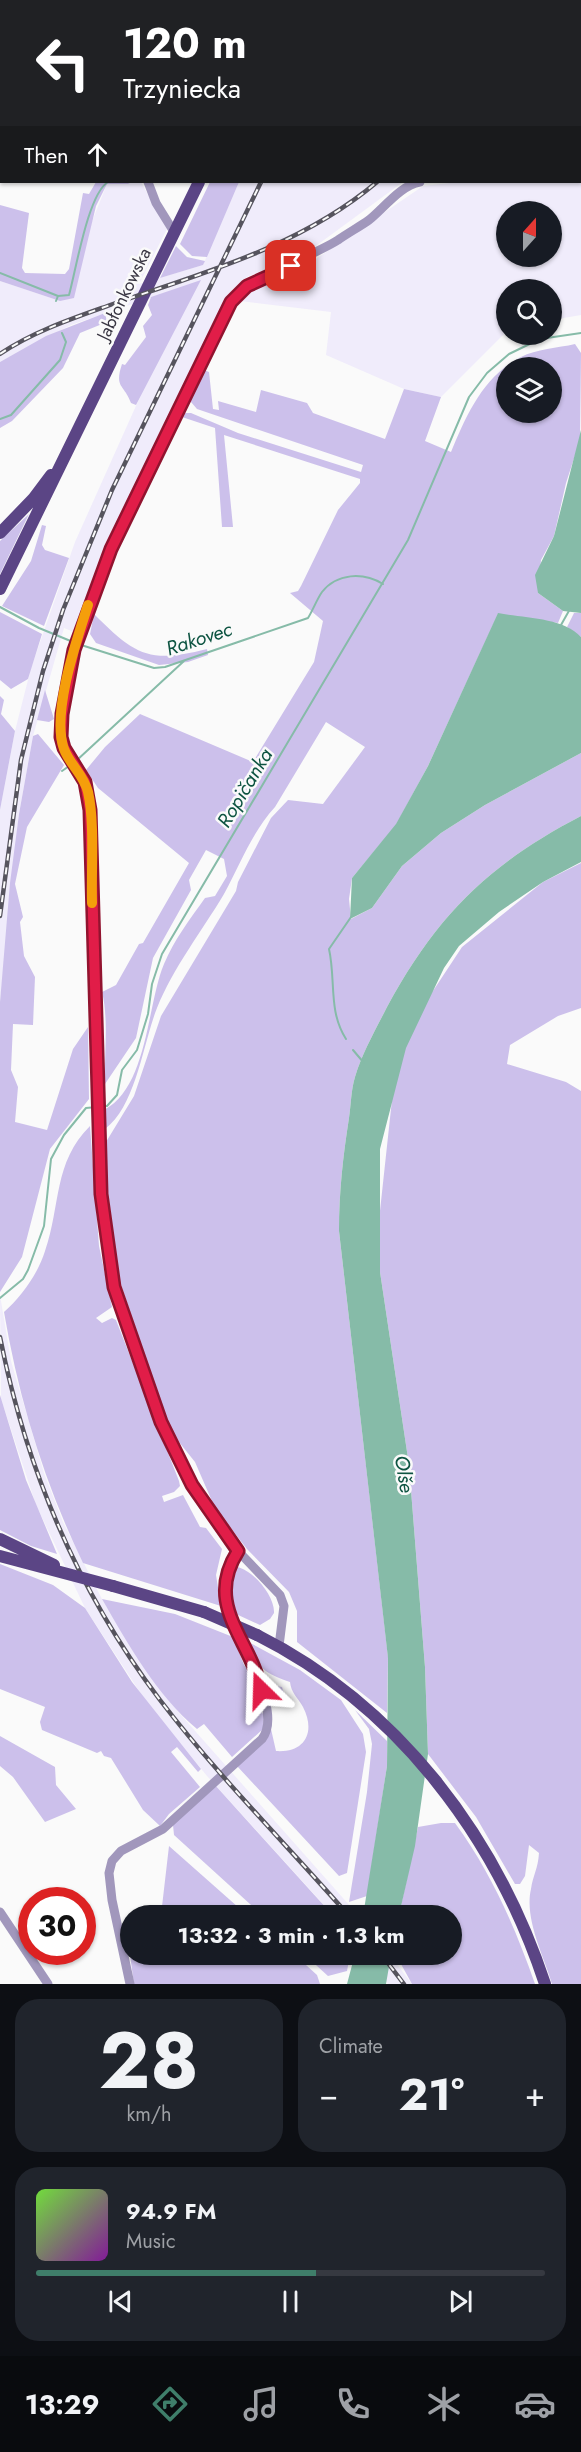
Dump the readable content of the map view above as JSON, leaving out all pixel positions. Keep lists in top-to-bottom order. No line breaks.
{"streets":{"main road":["Jabłonkowska"]},"water":["Rakovec","Ropičanka","Olše"],"north":"top","page":{"turn":["120 m","Trzyniecka"],"then":"Then","limit":"30","trip":"13:32 · 3 min · 1.3 km","tile":[["28","km/h"],"Climate"],"heat":["−","21°","+"],"song":["94.9 FM","Music"],"tabs":"13:29"}}
